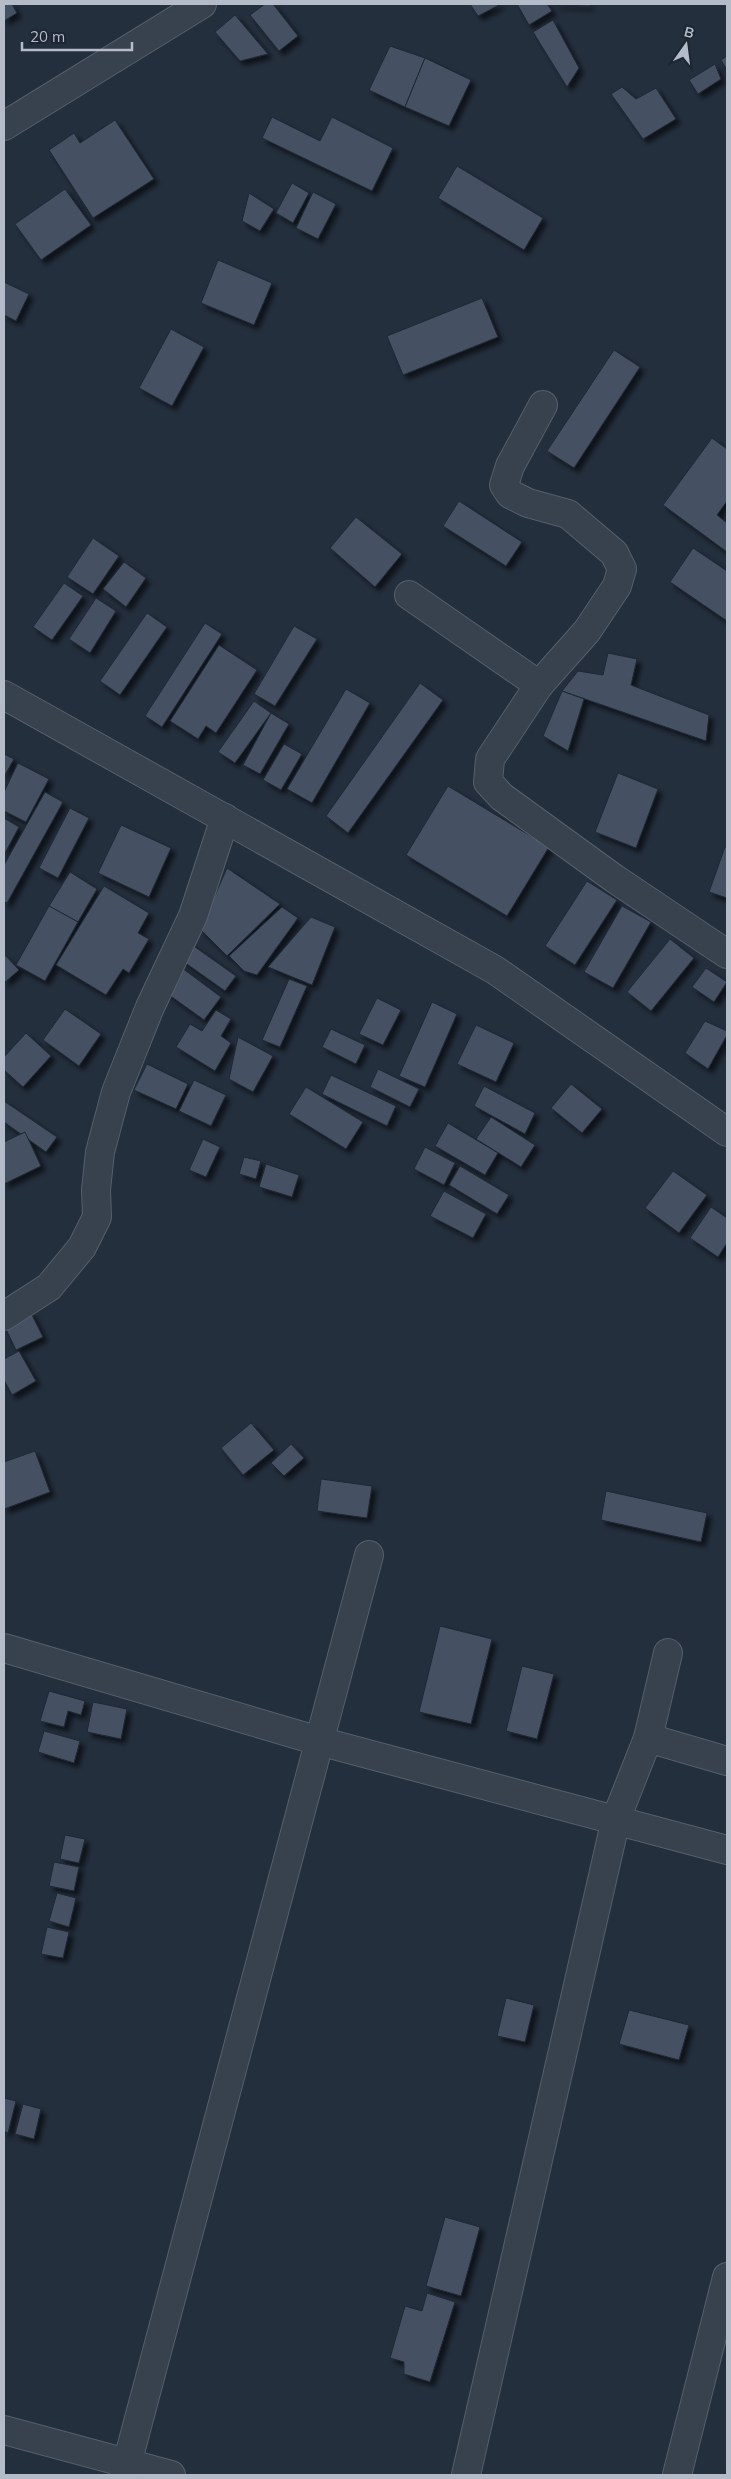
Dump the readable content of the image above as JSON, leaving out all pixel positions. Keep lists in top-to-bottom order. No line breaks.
{"scale_bar":"20 m","north":"top"}
